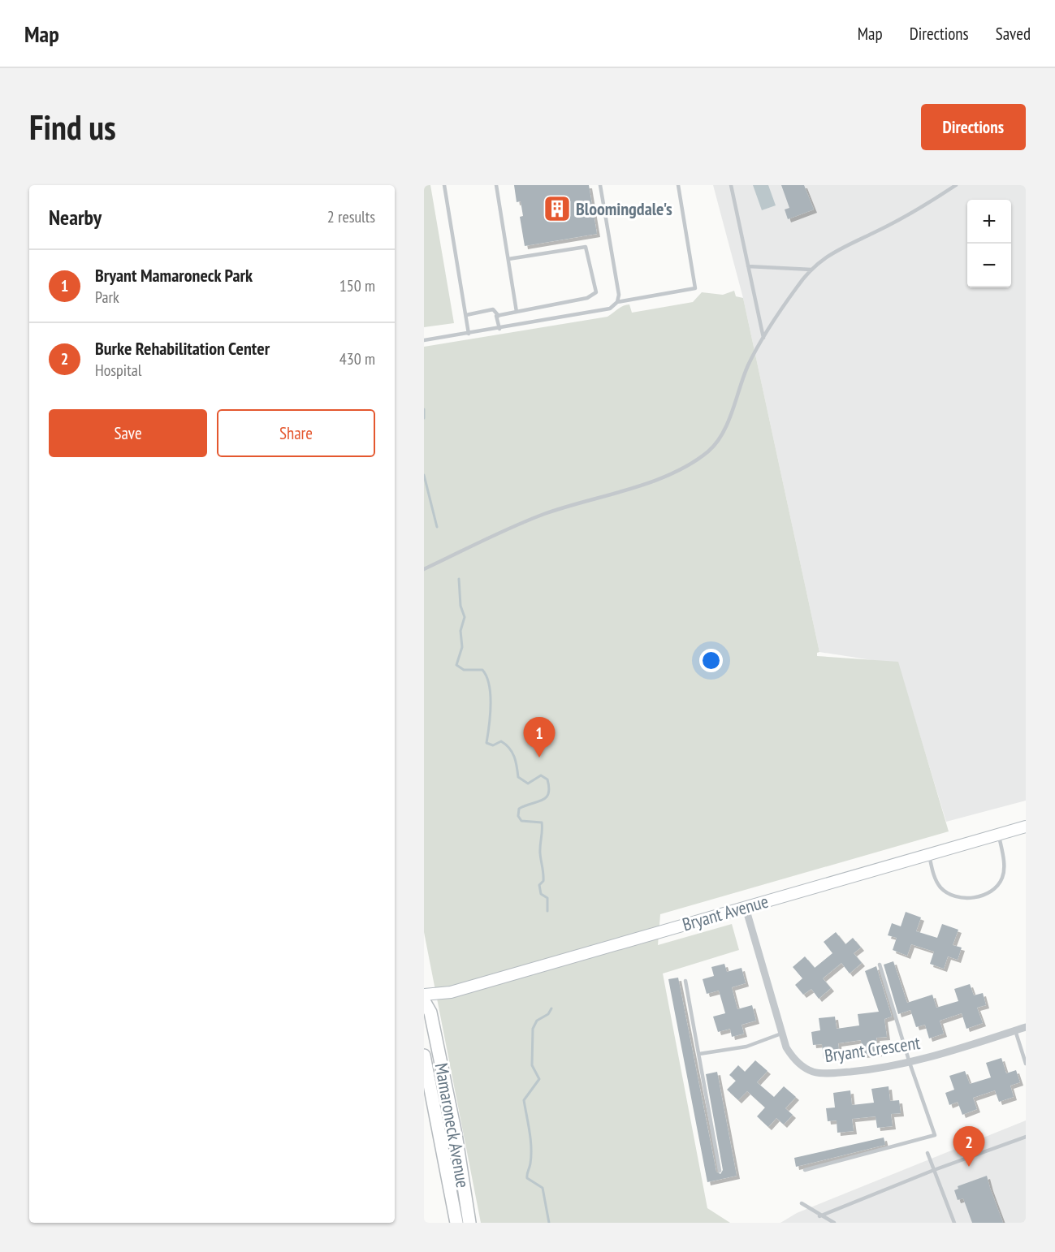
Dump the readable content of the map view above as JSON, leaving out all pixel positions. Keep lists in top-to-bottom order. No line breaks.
{"streets":{"main road":["Mamaroneck Avenue"],"street":["Bryant Avenue","Bryant Crescent"]},"crossings":[["Bryant Avenue","Bryant Crescent"]],"places":{"building":["Bloomingdale's"]},"page":{"header":"Map","nav":["Map","Directions","Saved"],"buttons":["Directions",["Save","Share"]],"title":"Find us","heading":["Nearby","2 results"],"map_buttons":["+","−"],"list":[{"mark":"1","name":"Bryant Mamaroneck Park","note":"Park","value":"150 m"},{"mark":"2","name":"Burke Rehabilitation Center","note":"Hospital","value":"430 m"}],"pins":["1","2"]}}
